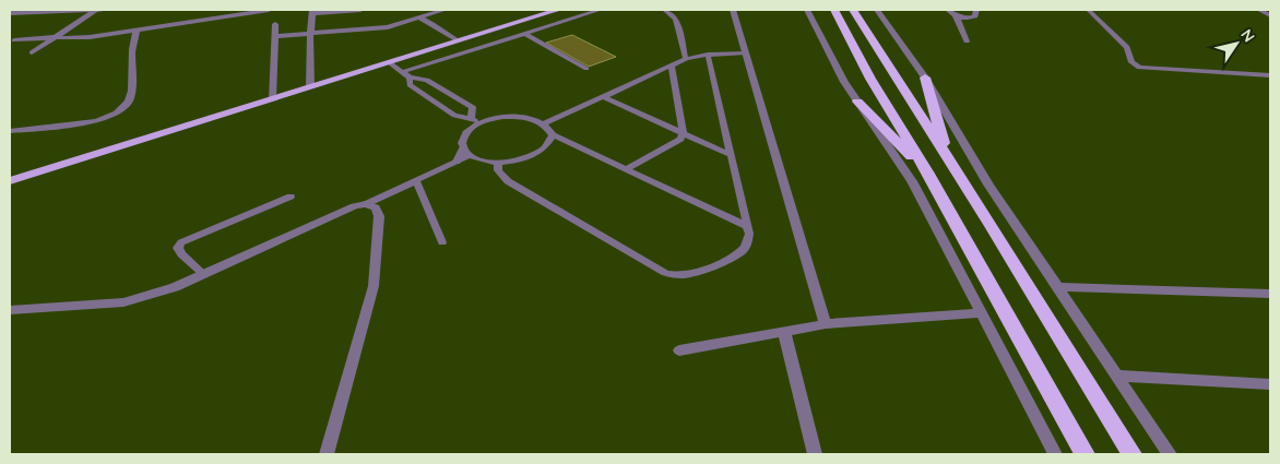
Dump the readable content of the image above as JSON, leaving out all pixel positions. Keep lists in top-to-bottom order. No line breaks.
{"north":"top right"}
